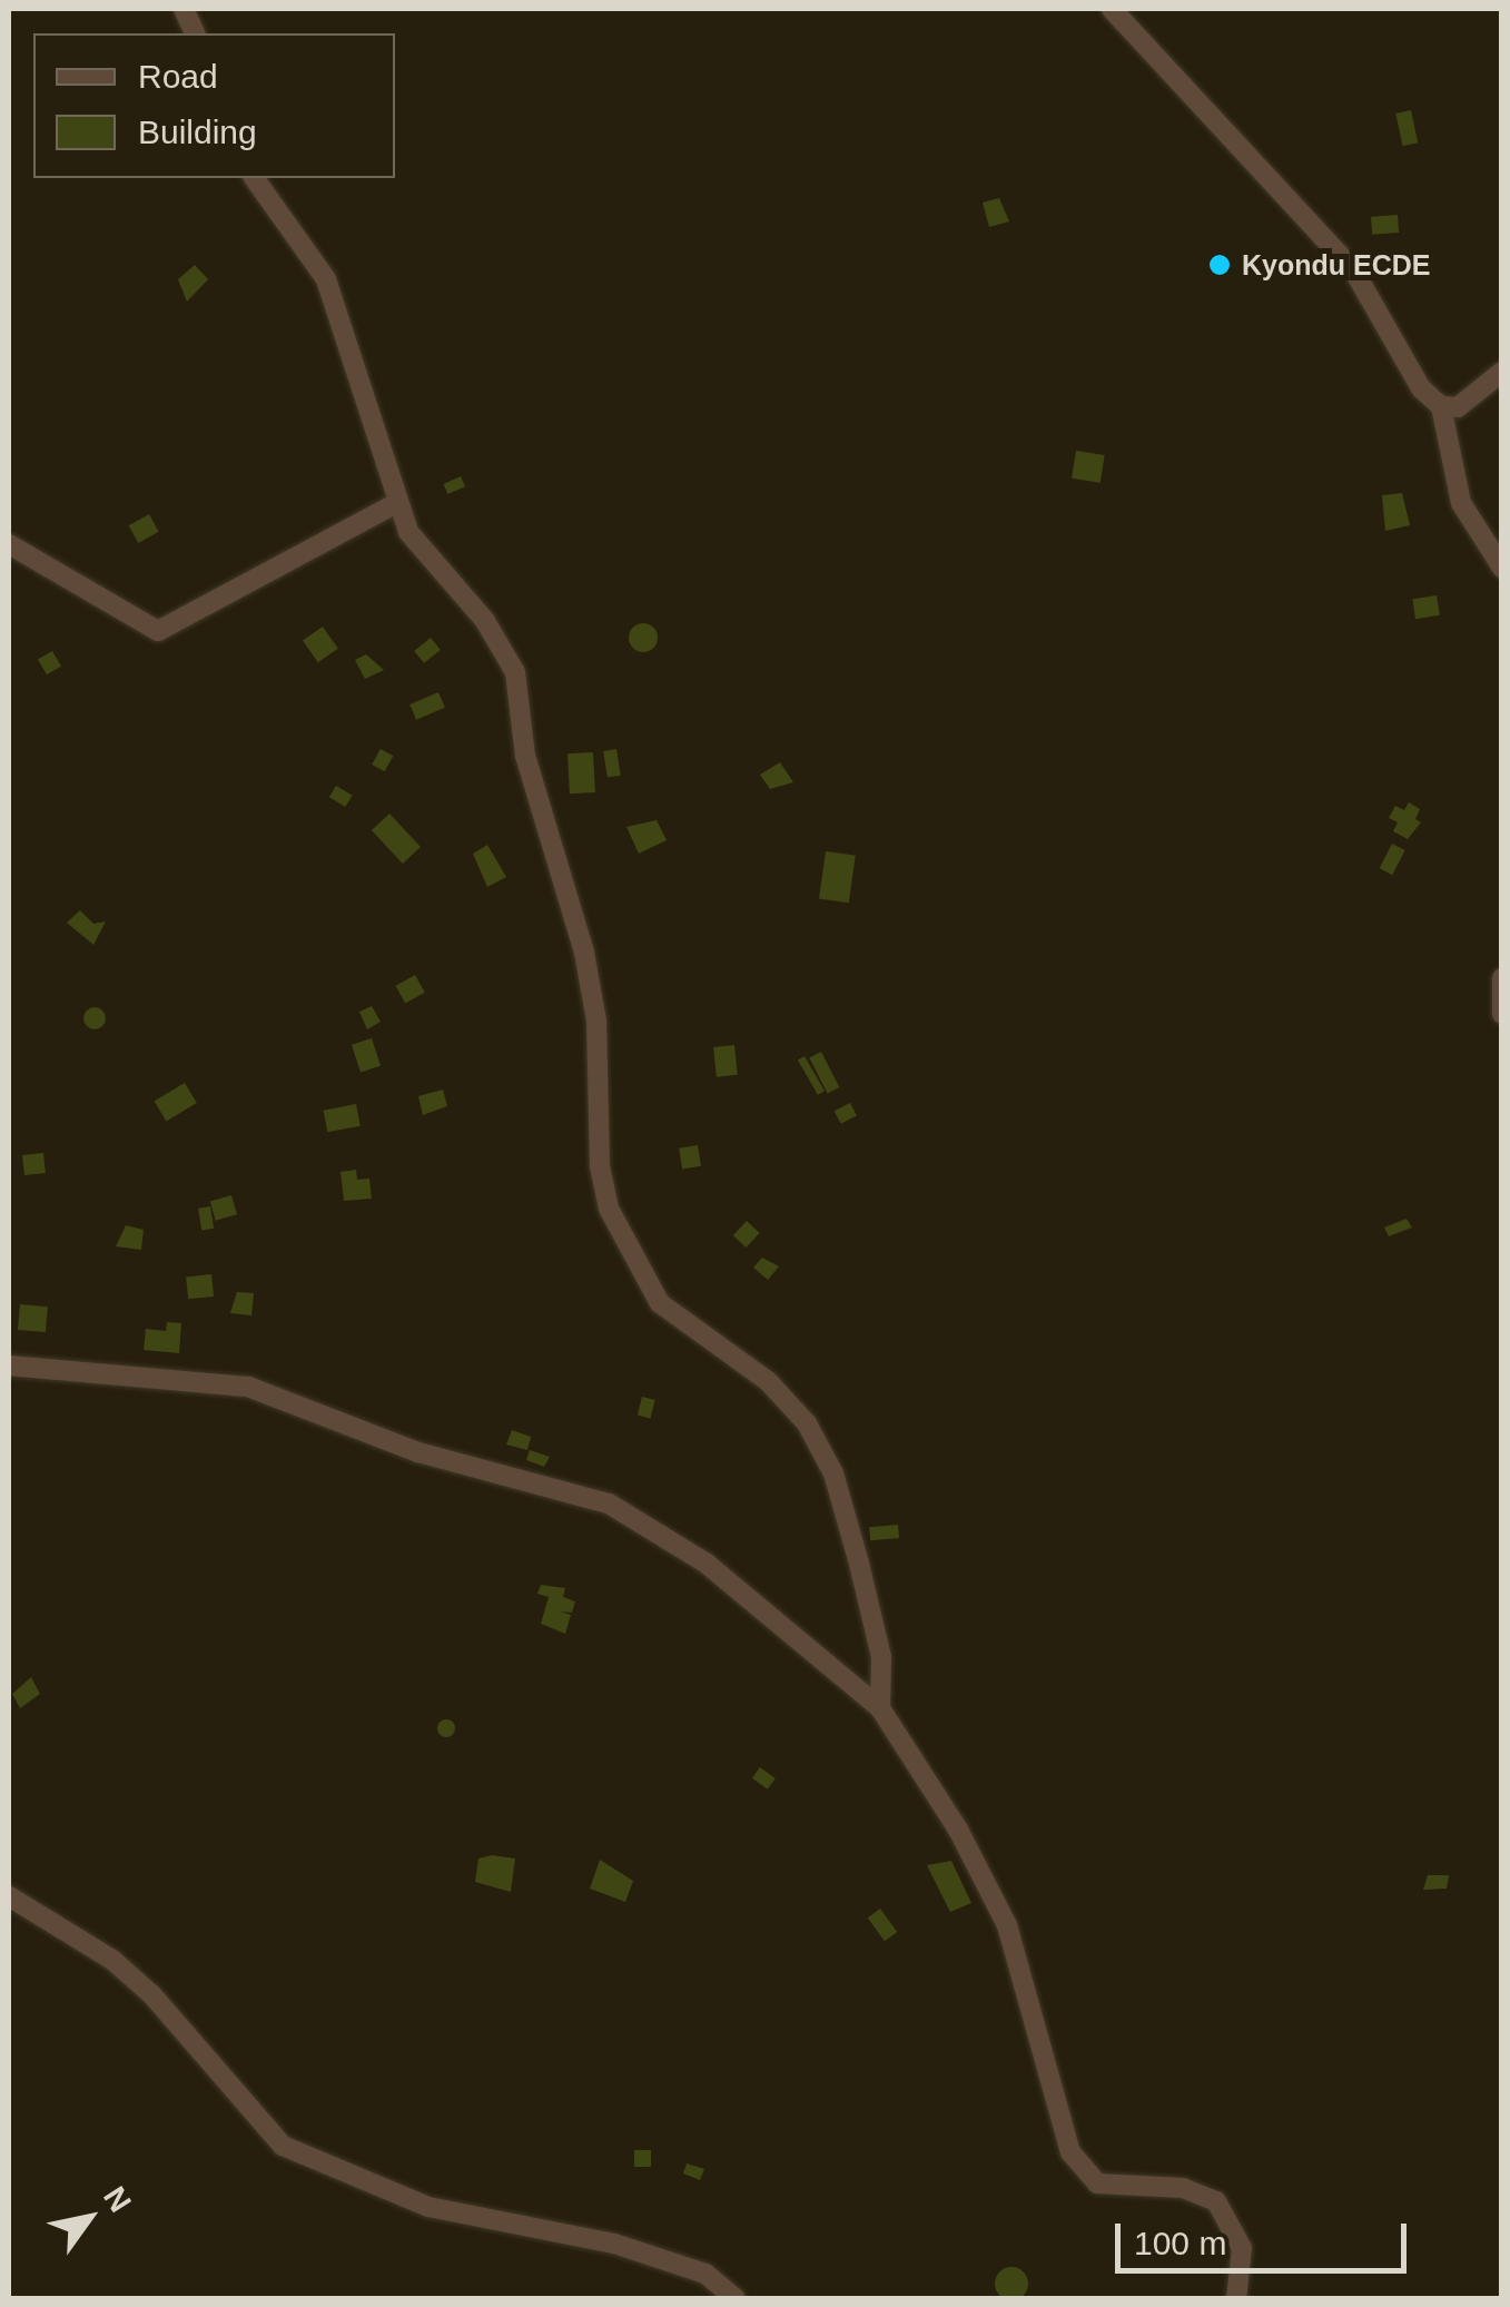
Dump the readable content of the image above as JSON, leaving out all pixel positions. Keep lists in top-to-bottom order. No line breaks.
{"places":["Kyondu ECDE"],"legend":["Road","Building"],"scale_bar":"100 m","north":"top right"}
